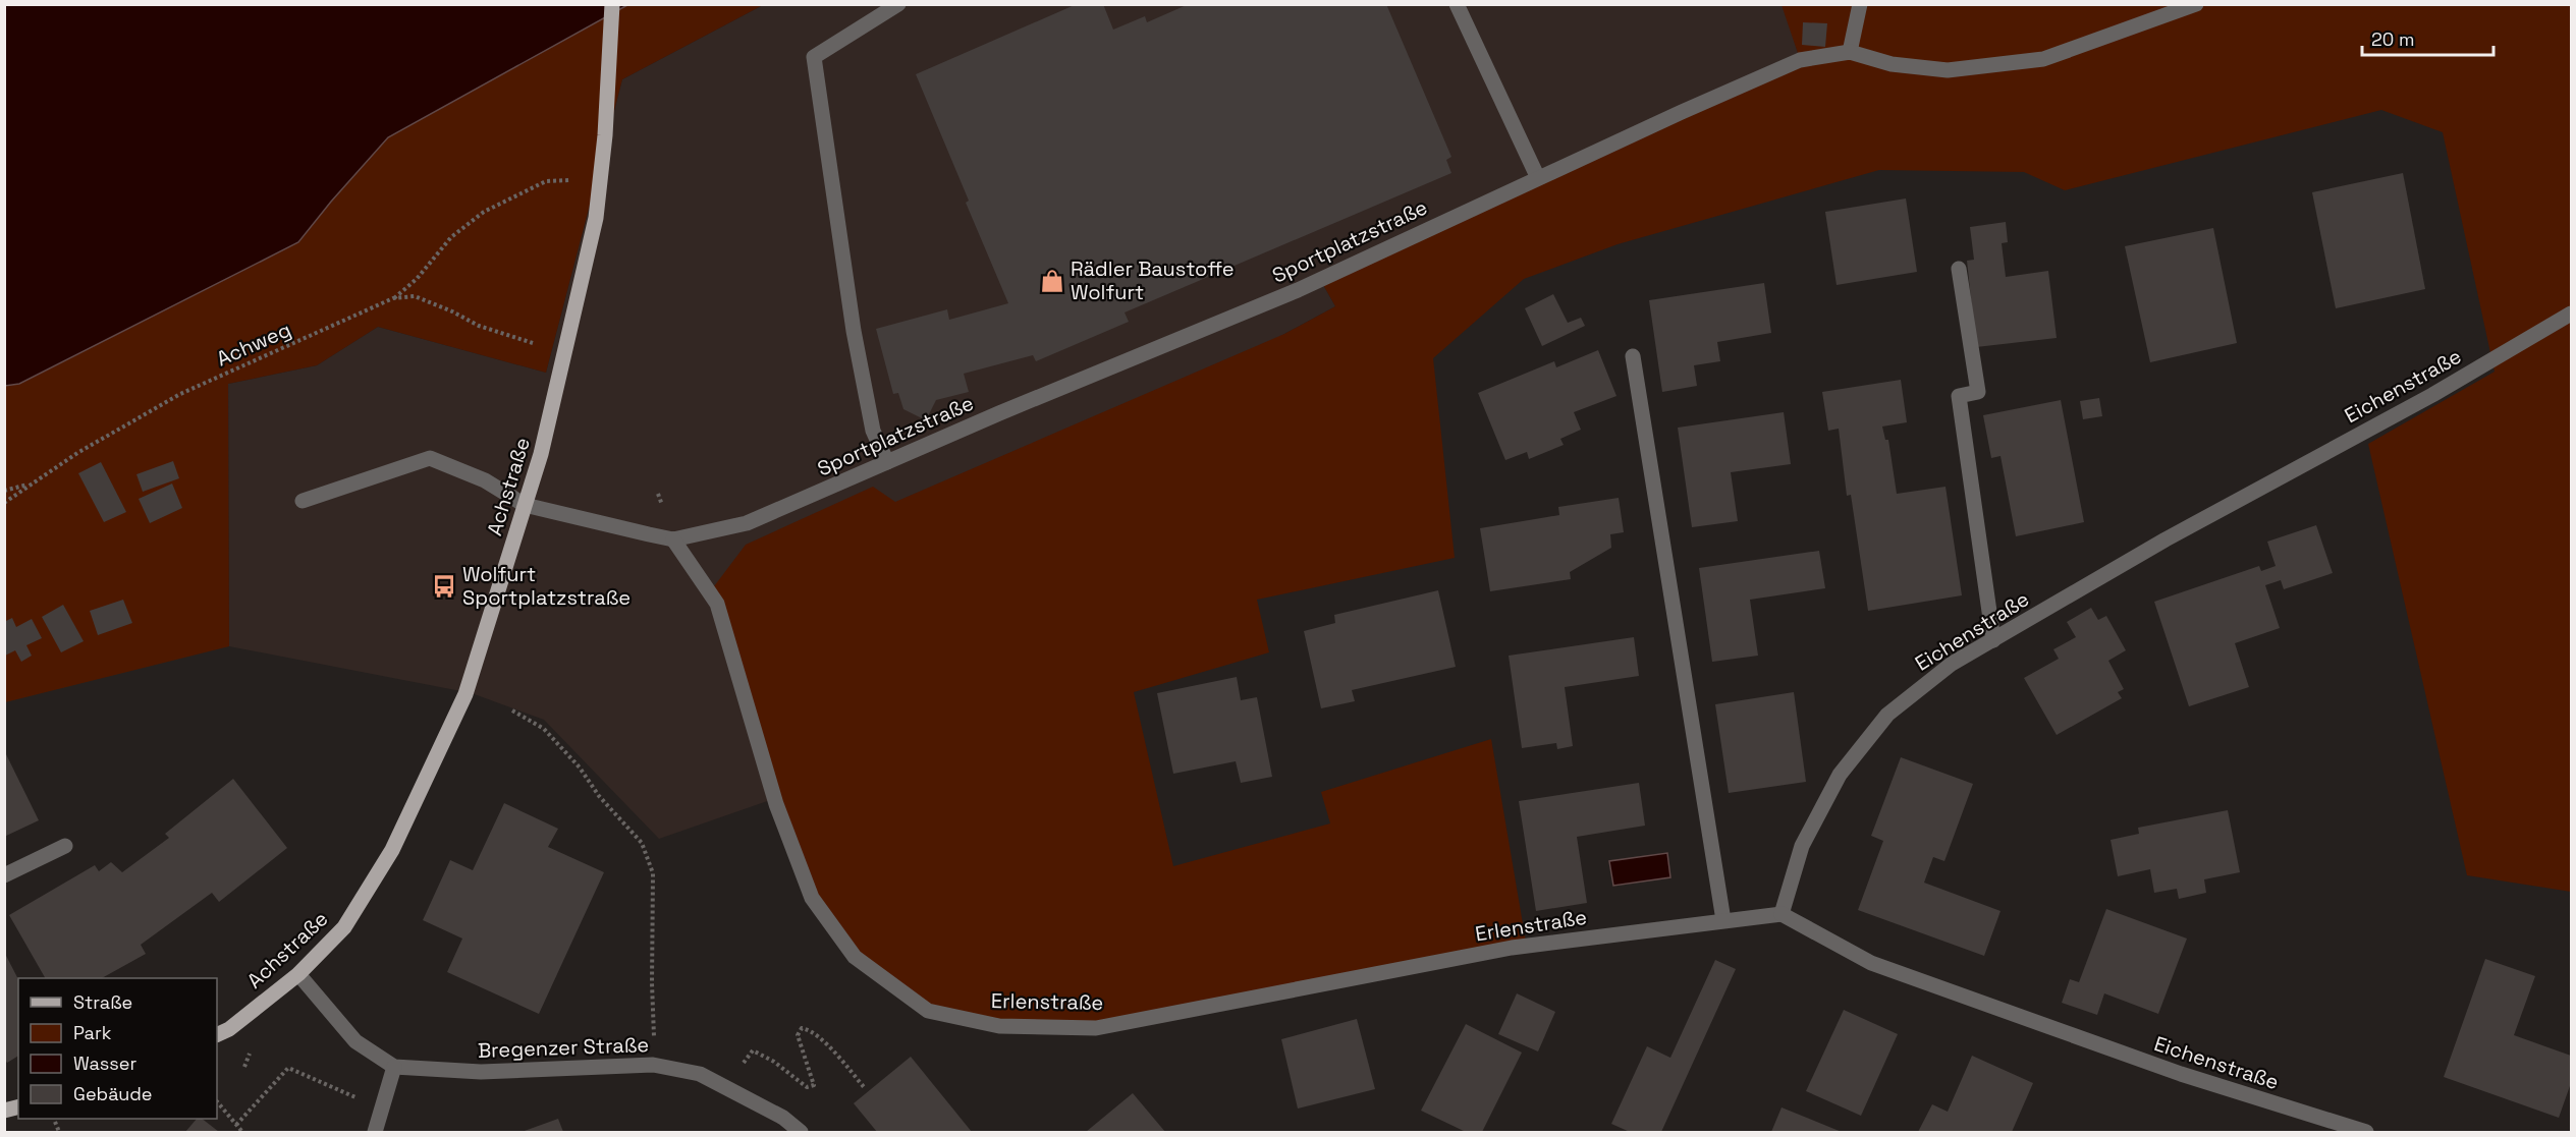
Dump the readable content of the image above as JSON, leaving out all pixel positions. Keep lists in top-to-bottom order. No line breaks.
{"streets":{"main road":["Achstraße"],"street":["Sportplatzstraße","Eichenstraße","Erlenstraße","Bregenzer Straße"],"path":["Achweg"]},"crossings":[["Sportplatzstraße","Achstraße"],["Sportplatzstraße","Erlenstraße"],["Eichenstraße","Erlenstraße"],["Achstraße","Bregenzer Straße"]],"places":{"shop":["Rädler Baustoffe Wolfurt"],"bus stop":["Wolfurt Sportplatzstraße"]},"legend":["Straße","Park","Wasser","Gebäude"],"scale_bar":"20 m"}
